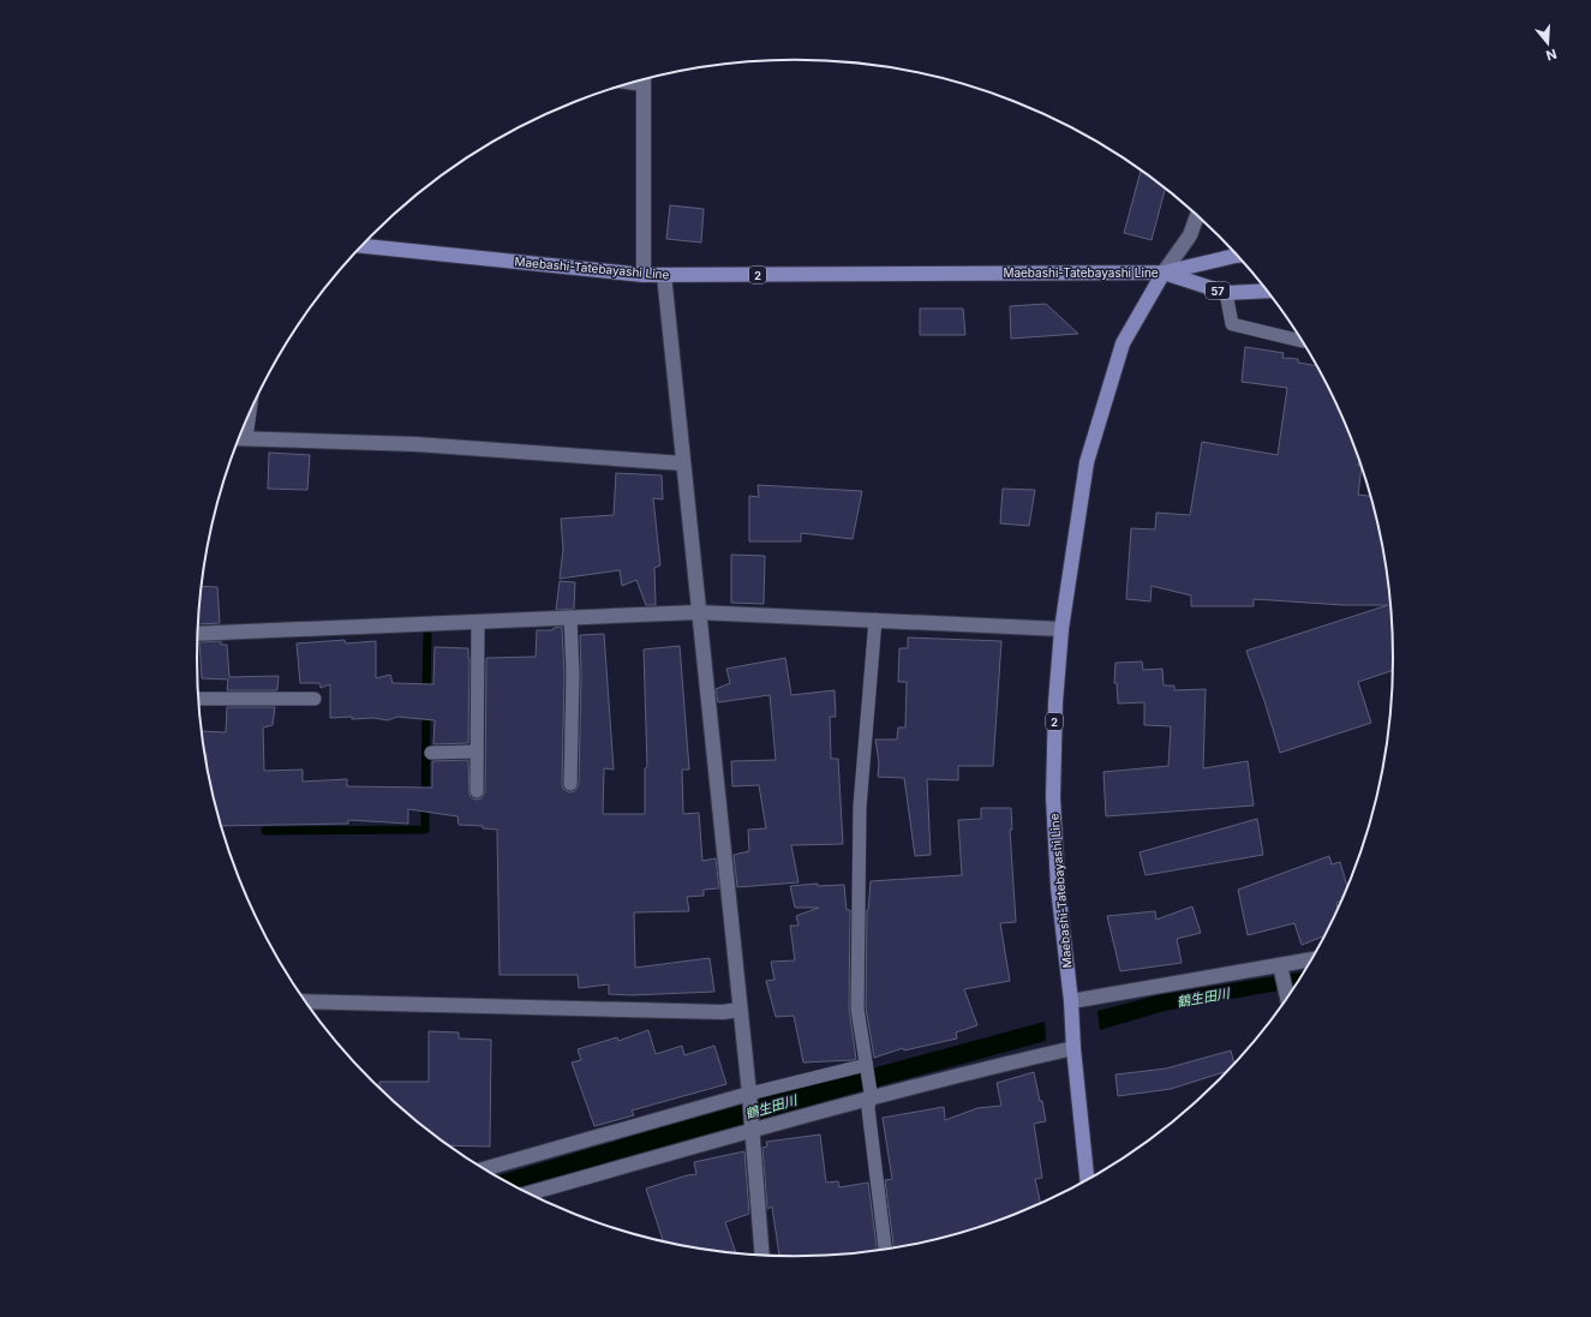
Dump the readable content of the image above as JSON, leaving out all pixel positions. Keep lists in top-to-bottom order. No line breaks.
{"streets":{"main road":["Maebashi-Tatebayashi Line","2","57"]},"crossings":[["Maebashi-Tatebayashi Line","57"]],"water":["鶴生田川"],"north":"bottom"}
